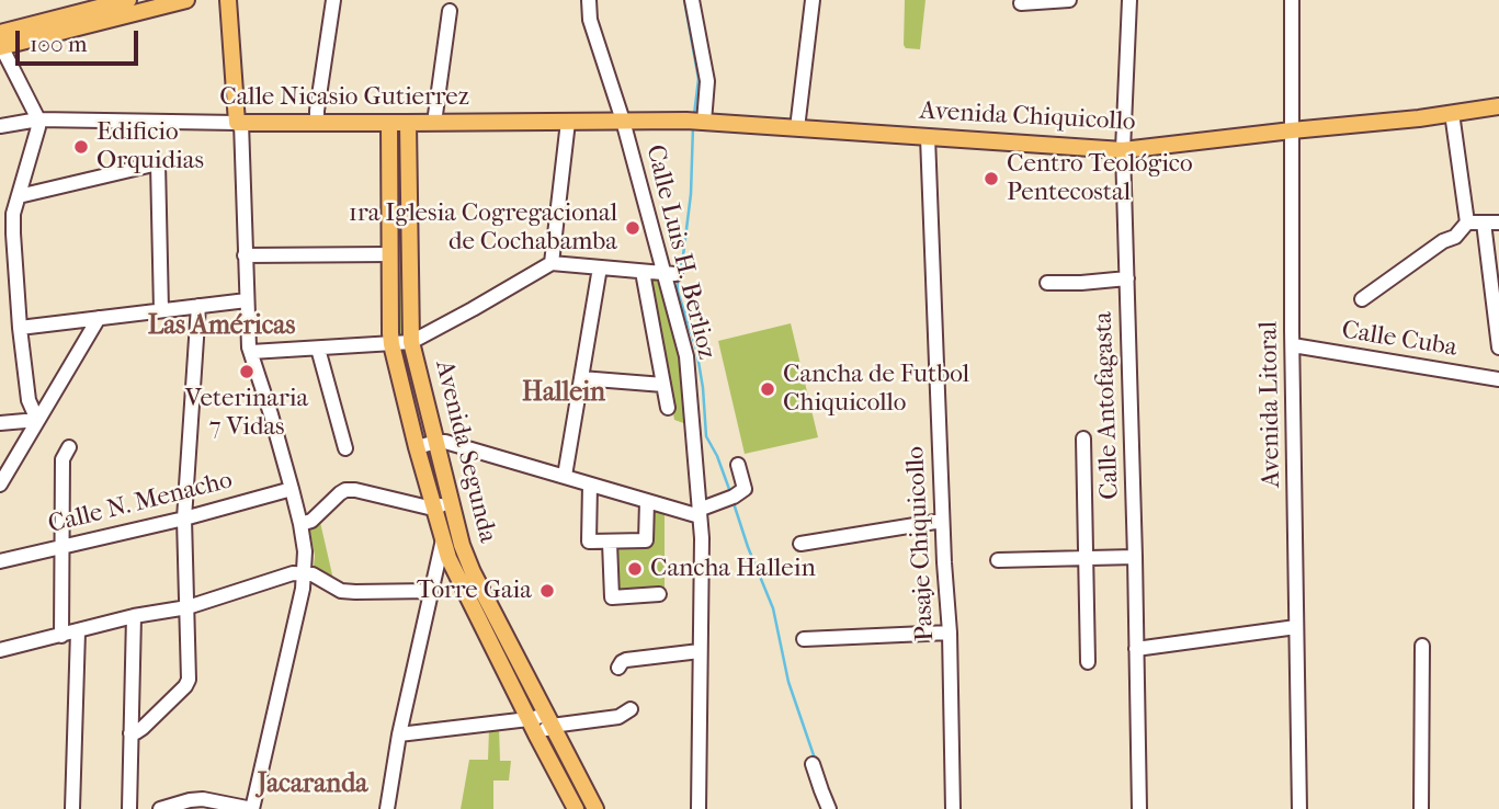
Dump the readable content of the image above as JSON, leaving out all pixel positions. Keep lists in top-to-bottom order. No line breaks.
{"streets":{"main road":["Calle Nicasio Gutierrez","Avenida Chiquicollo","Avenida Segunda"],"street":["Calle Luis H. Berlioz","Calle Cuba","Avenida Litoral","Calle Antofagasta","Calle N. Menacho","Pasaje Chiquicollo"]},"crossings":[["Calle Nicasio Gutierrez","Avenida Chiquicollo"],["Calle Nicasio Gutierrez","Calle Luis H. Berlioz"],["Calle Nicasio Gutierrez","Avenida Segunda"],["Avenida Chiquicollo","Avenida Litoral"],["Avenida Chiquicollo","Calle Antofagasta"],["Avenida Chiquicollo","Pasaje Chiquicollo"],["Calle Cuba","Avenida Litoral"]],"districts":["Las Américas","Hallein","Jacaranda"],"places":["Edificio Orquidias","Centro Teológico Pentecostal","1ra Iglesia Cogregacional de Cochabamba","Veterinaria 7 Vidas","Cancha de Futbol Chiquicollo","Cancha Hallein","Torre Gaia"],"scale_bar":"100 m"}
